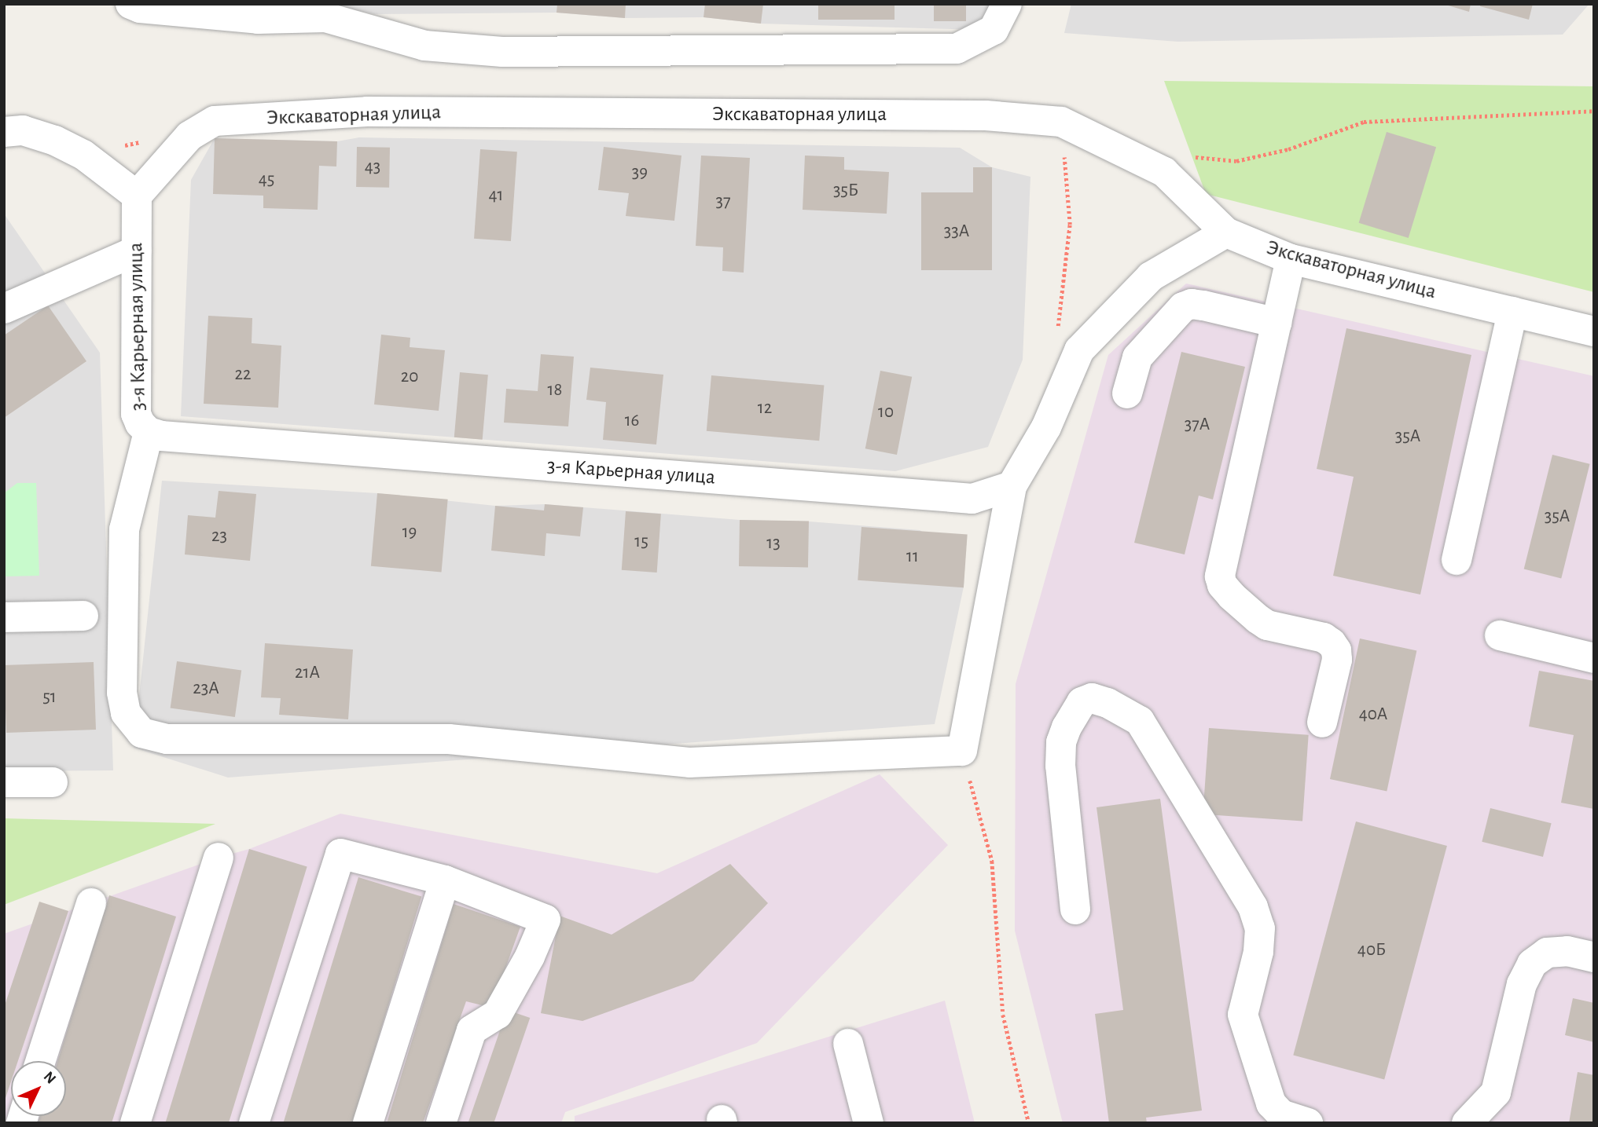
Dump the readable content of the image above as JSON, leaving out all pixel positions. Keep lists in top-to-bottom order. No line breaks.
{"streets":{"street":["Экскаваторная улица","3-я Карьерная улица"]},"crossings":[["Экскаваторная улица","3-я Карьерная улица"]],"house_numbers":["43","39","45","35Б","41","37","33А","22","20","18","12","10","16","37А","35А","35А","19","23","15","13","11","21А","23А","51","40А","40Б"],"north":"top right"}
